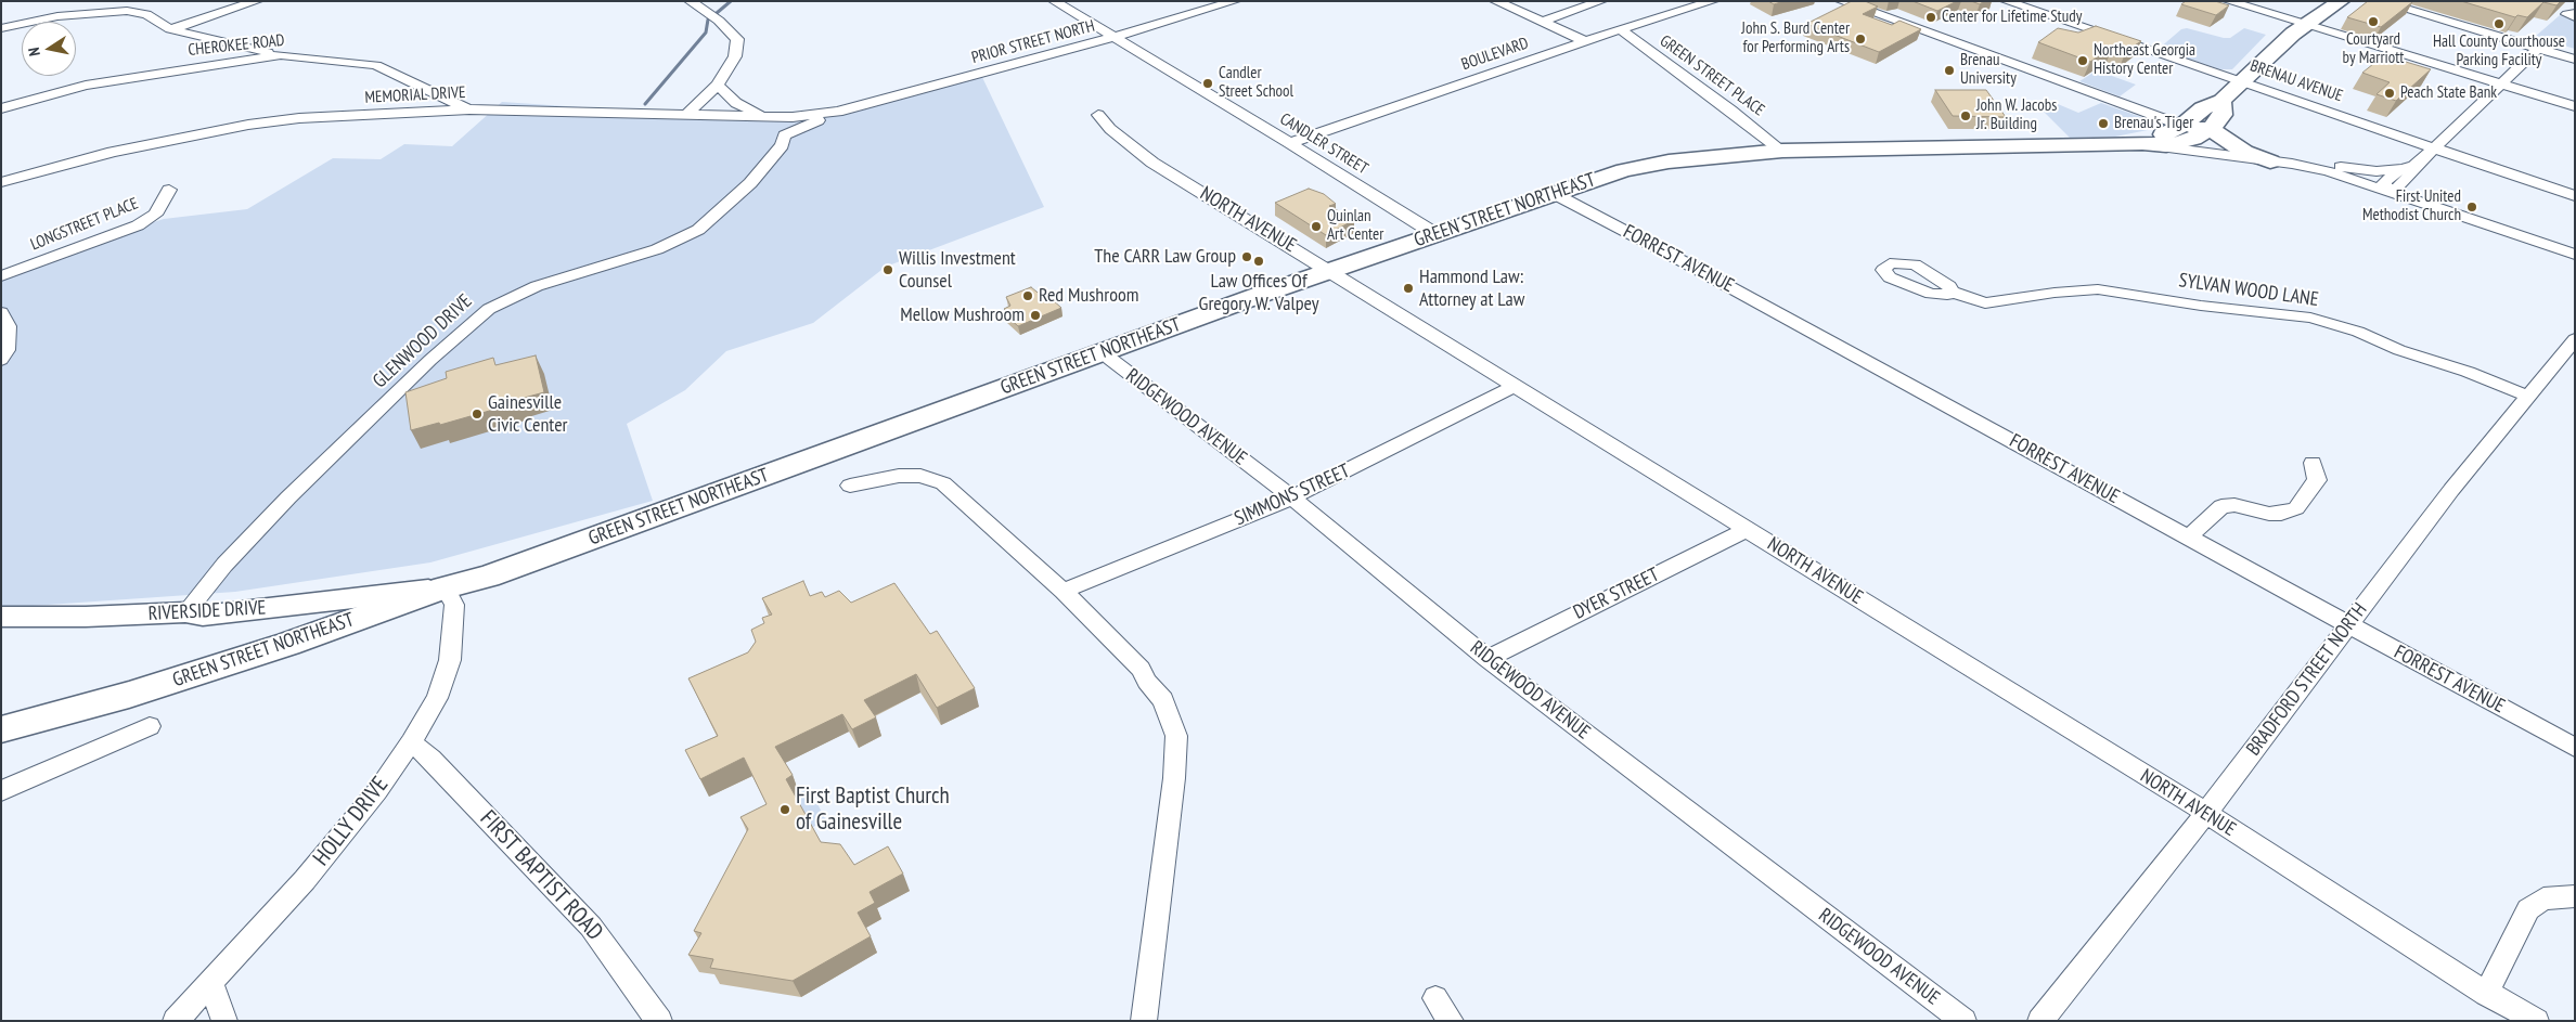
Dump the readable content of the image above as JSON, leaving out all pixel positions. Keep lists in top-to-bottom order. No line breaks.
{"streets":{"highway":["GREEN STREET NORTHEAST"],"main road":["RIVERSIDE DRIVE"],"street":["PRIOR STREET NORTH","CHEROKEE ROAD","BOULEVARD","GREEN STREET PLACE","BRENAU AVENUE","MEMORIAL DRIVE","CANDLER STREET","NORTH AVENUE","LONGSTREET PLACE","FORREST AVENUE","SYLVAN WOOD LANE","GLENWOOD DRIVE","RIDGEWOOD AVENUE","SIMMONS STREET","DYER STREET","BRADFORD STREET NORTH","HOLLY DRIVE","FIRST BAPTIST ROAD"]},"crossings":[["PRIOR STREET NORTH","MEMORIAL DRIVE"],["PRIOR STREET NORTH","CANDLER STREET"],["CHEROKEE ROAD","MEMORIAL DRIVE"],["BOULEVARD","GREEN STREET PLACE"],["BOULEVARD","CANDLER STREET"],["GREEN STREET PLACE","GREEN STREET NORTHEAST"],["CANDLER STREET","GREEN STREET NORTHEAST"],["GREEN STREET NORTHEAST","NORTH AVENUE"],["GREEN STREET NORTHEAST","FORREST AVENUE"],["GREEN STREET NORTHEAST","RIDGEWOOD AVENUE"],["GREEN STREET NORTHEAST","RIVERSIDE DRIVE"],["GREEN STREET NORTHEAST","HOLLY DRIVE"],["NORTH AVENUE","SIMMONS STREET"],["NORTH AVENUE","DYER STREET"],["NORTH AVENUE","BRADFORD STREET NORTH"],["FORREST AVENUE","BRADFORD STREET NORTH"],["SYLVAN WOOD LANE","BRADFORD STREET NORTH"],["GLENWOOD DRIVE","RIVERSIDE DRIVE"],["RIDGEWOOD AVENUE","SIMMONS STREET"],["RIDGEWOOD AVENUE","DYER STREET"],["RIVERSIDE DRIVE","HOLLY DRIVE"],["HOLLY DRIVE","FIRST BAPTIST ROAD"]],"places":["Center for Lifetime Study","Courtyard by Marriott","Hall County Courthouse Parking Facility","John S. Burd Center for Performing Arts","Northeast Georgia History Center","Brenau University","Candler Street School","Peach State Bank","John W. Jacobs Jr. Building","Brenau's Tiger","First United Methodist Church","Quinlan Art Center","The CARR Law Group","Law Offices Of Gregory W. Valpey","Willis Investment Counsel","Hammond Law: Attorney at Law","Red Mushroom","Mellow Mushroom","Gainesville Civic Center","First Baptist Church of Gainesville"],"north":"left"}
